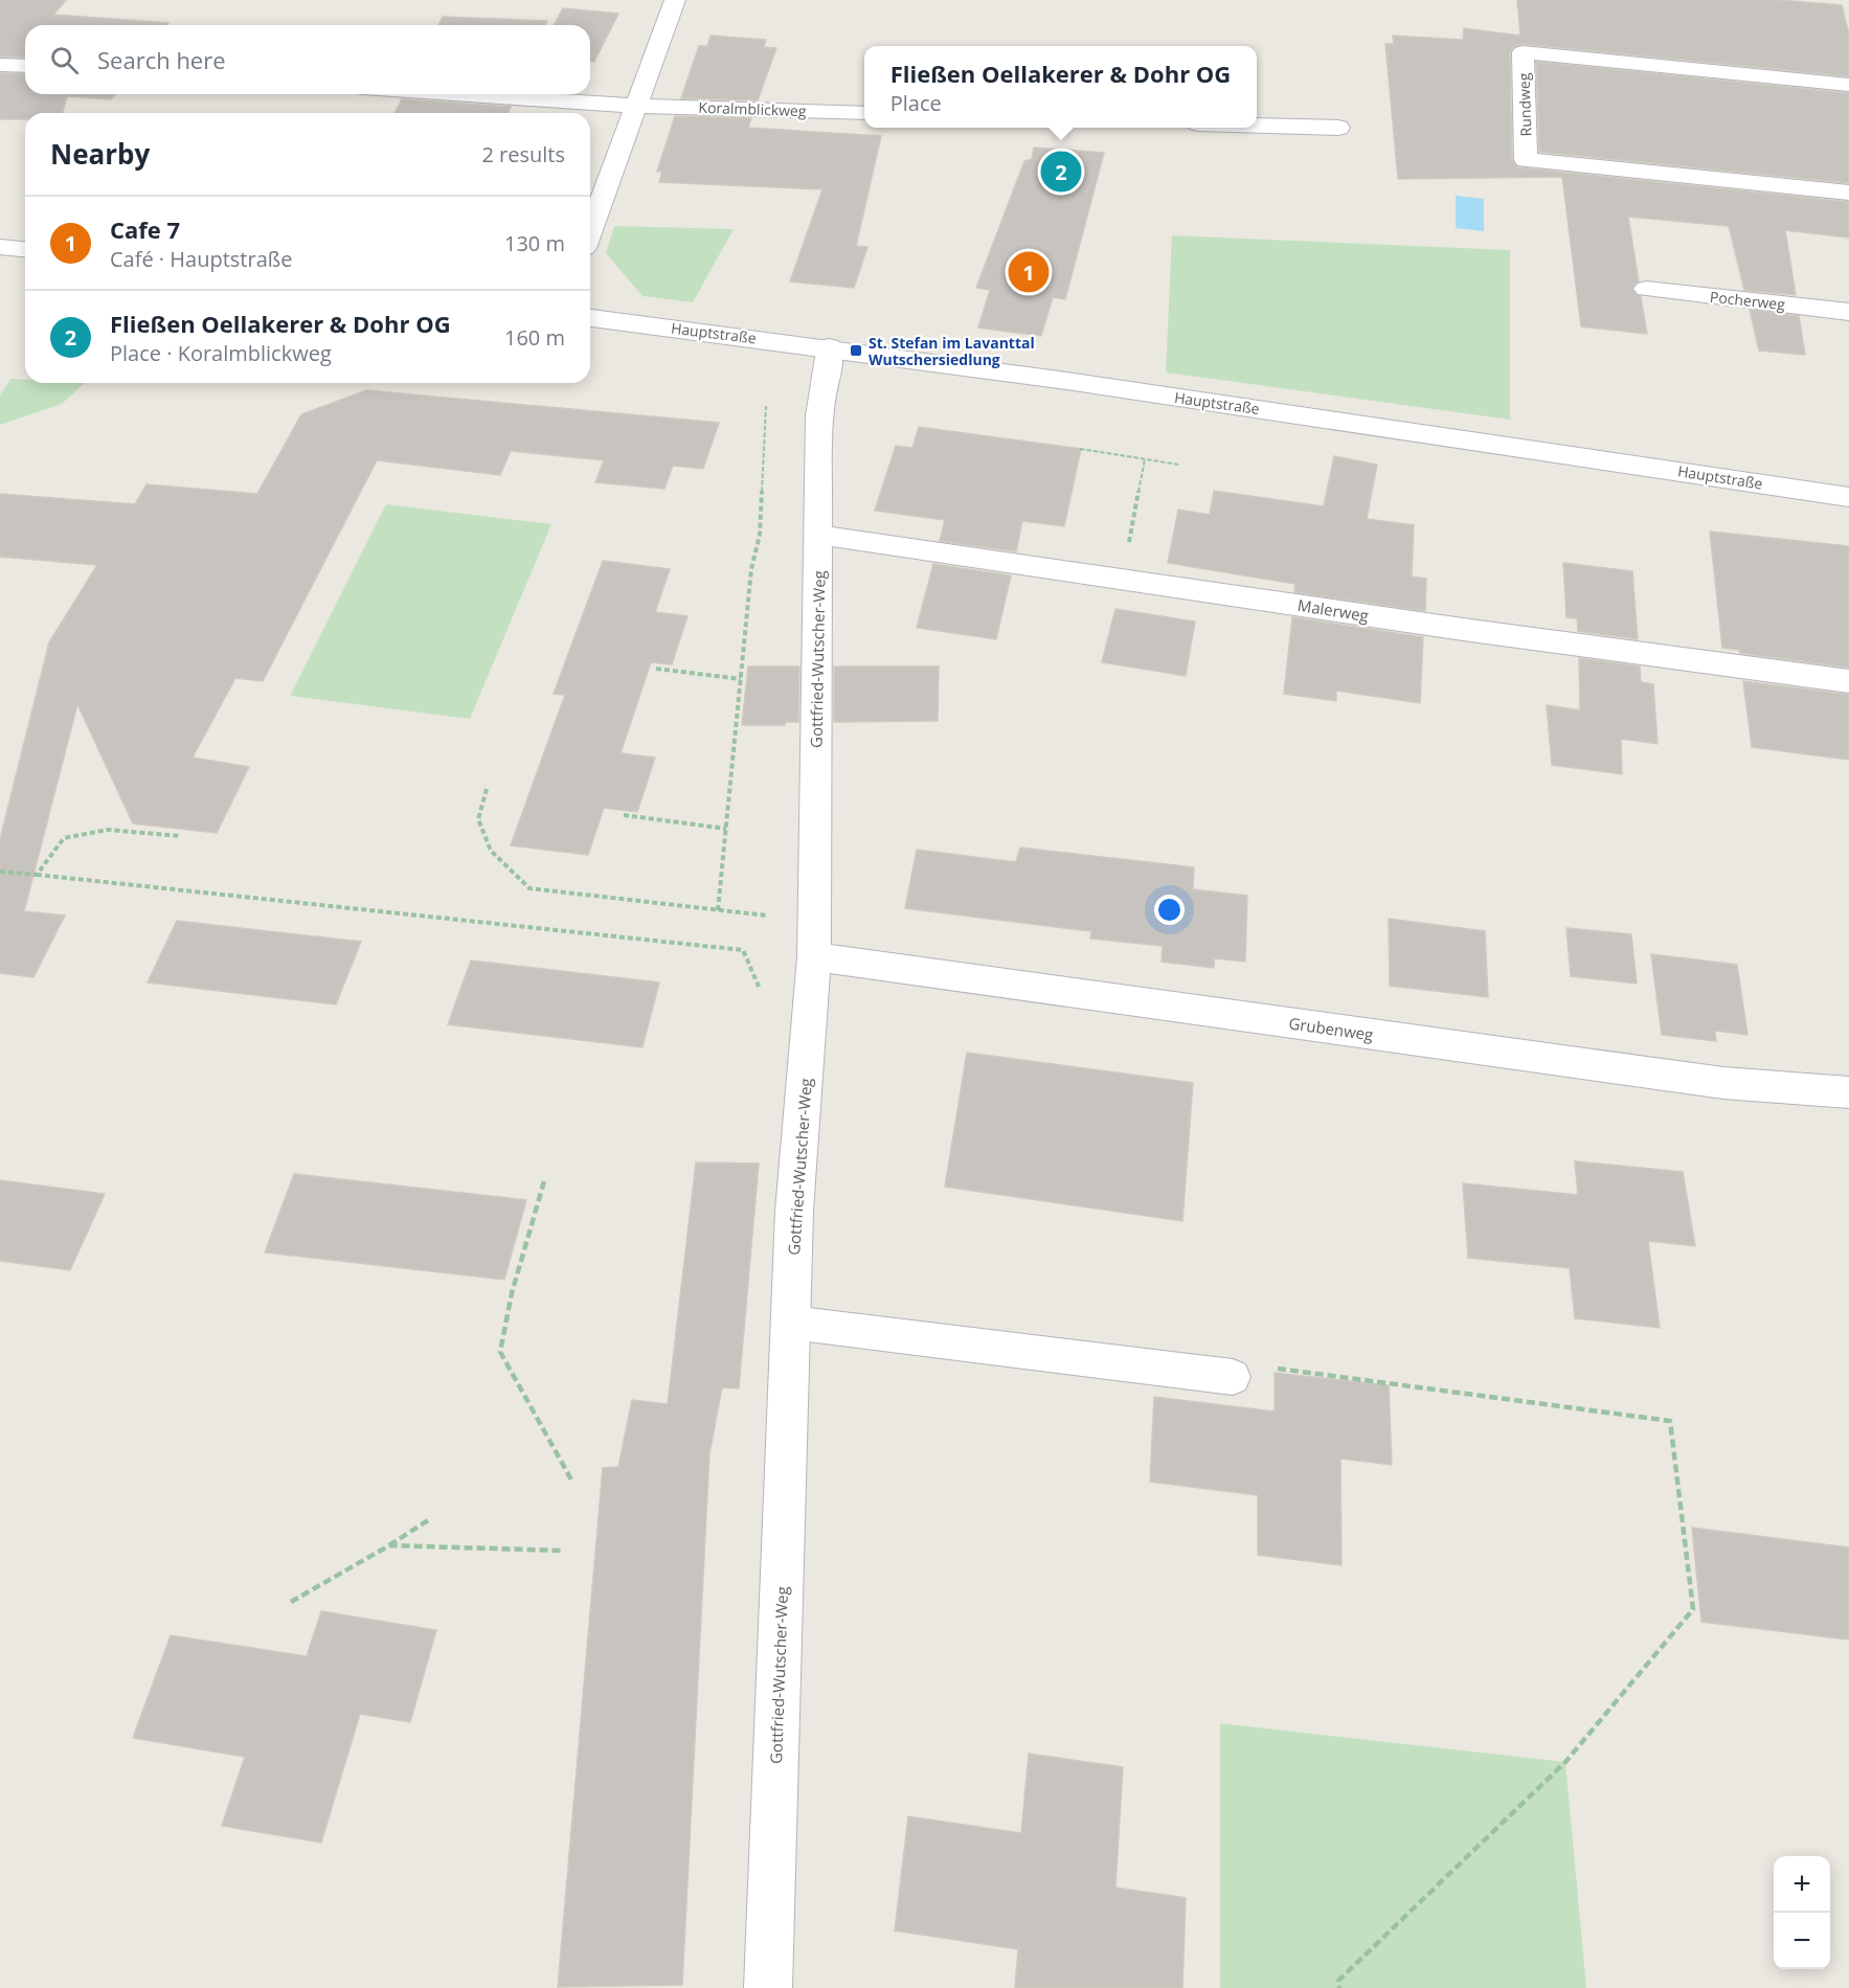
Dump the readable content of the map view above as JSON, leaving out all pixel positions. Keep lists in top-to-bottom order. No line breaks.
{"streets":{"street":["Rundweg","Koralmblickweg","Pocherweg","Hauptstraße","Malerweg","Gottfried-Wutscher-Weg","Grubenweg"]},"crossings":[["Hauptstraße","Gottfried-Wutscher-Weg"],["Malerweg","Gottfried-Wutscher-Weg"],["Gottfried-Wutscher-Weg","Grubenweg"]],"places":{"transit":["St. Stefan im Lavanttal Wutschersiedlung"]},"page":{"search":"Search here","popup":["Fließen Oellakerer & Dohr OG","Place"],"heading":["Nearby","2 results"],"pins":["2","1"],"list":[{"mark":"1","name":"Cafe 7","note":"Café · Hauptstraße","value":"130 m"},{"mark":"2","name":"Fließen Oellakerer & Dohr OG","note":"Place · Koralmblickweg","value":"160 m"}],"map_buttons":["+","−"]}}
